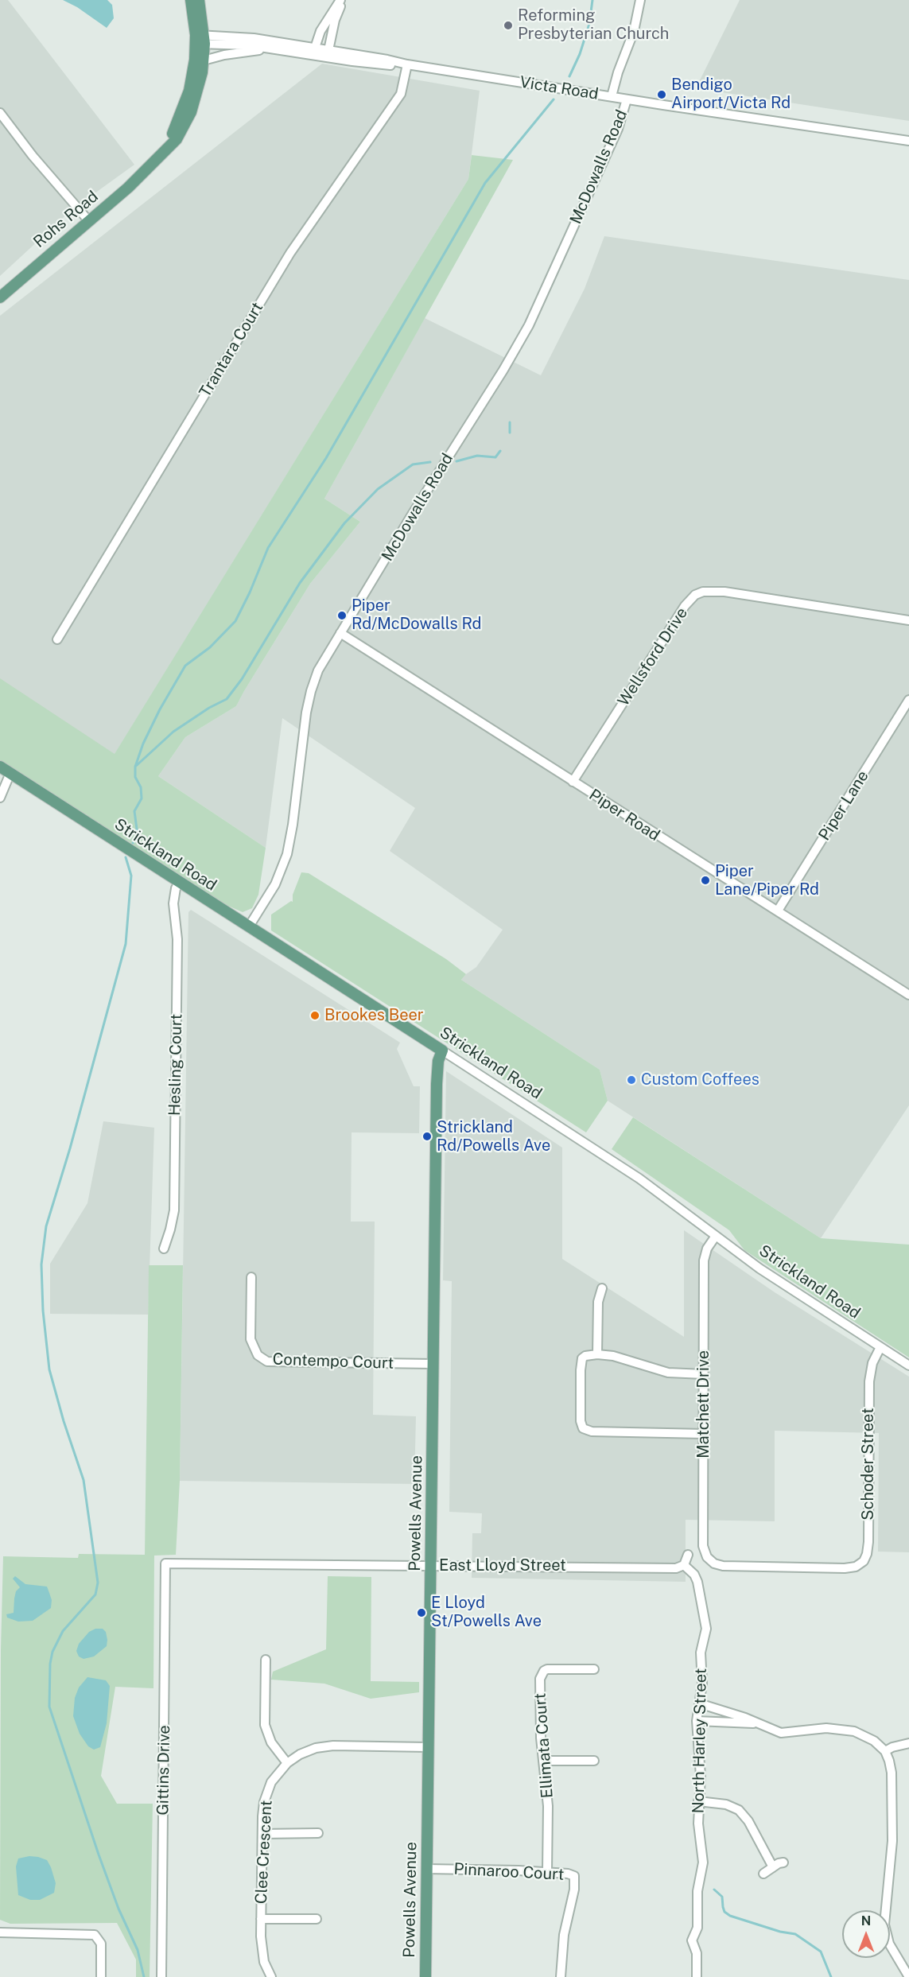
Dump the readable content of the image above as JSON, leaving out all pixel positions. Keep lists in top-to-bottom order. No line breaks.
{"streets":{"main road":["Rohs Road","Strickland Road","Powells Avenue"],"street":["Victa Road","McDowalls Road","Trantara Court","Wellsford Drive","Piper Lane","Piper Road","Hesling Court","Contempo Court","Matchett Drive","Schoder Street","East Lloyd Street","North Harley Street","Ellimata Court","Gittins Drive","Clee Crescent","Pinnaroo Court"]},"crossings":[["Victa Road","McDowalls Road"],["Victa Road","Trantara Court"],["McDowalls Road","Piper Road"],["McDowalls Road","Strickland Road"],["Wellsford Drive","Piper Road"],["Piper Lane","Piper Road"],["Strickland Road","Hesling Court"],["Strickland Road","Matchett Drive"],["Strickland Road","Schoder Street"],["Strickland Road","Powells Avenue"],["Contempo Court","Powells Avenue"],["Matchett Drive","Schoder Street"],["Powells Avenue","East Lloyd Street"],["Powells Avenue","Clee Crescent"],["Powells Avenue","Pinnaroo Court"],["East Lloyd Street","North Harley Street"],["East Lloyd Street","Gittins Drive"],["Ellimata Court","Pinnaroo Court"]],"places":["Reforming Presbyterian Church","Bendigo Airport/Victa Rd","Piper Rd/McDowalls Rd","Piper Lane/Piper Rd","Brookes Beer","Custom Coffees","Strickland Rd/Powells Ave","E Lloyd St/Powells Ave"],"north":"top"}
